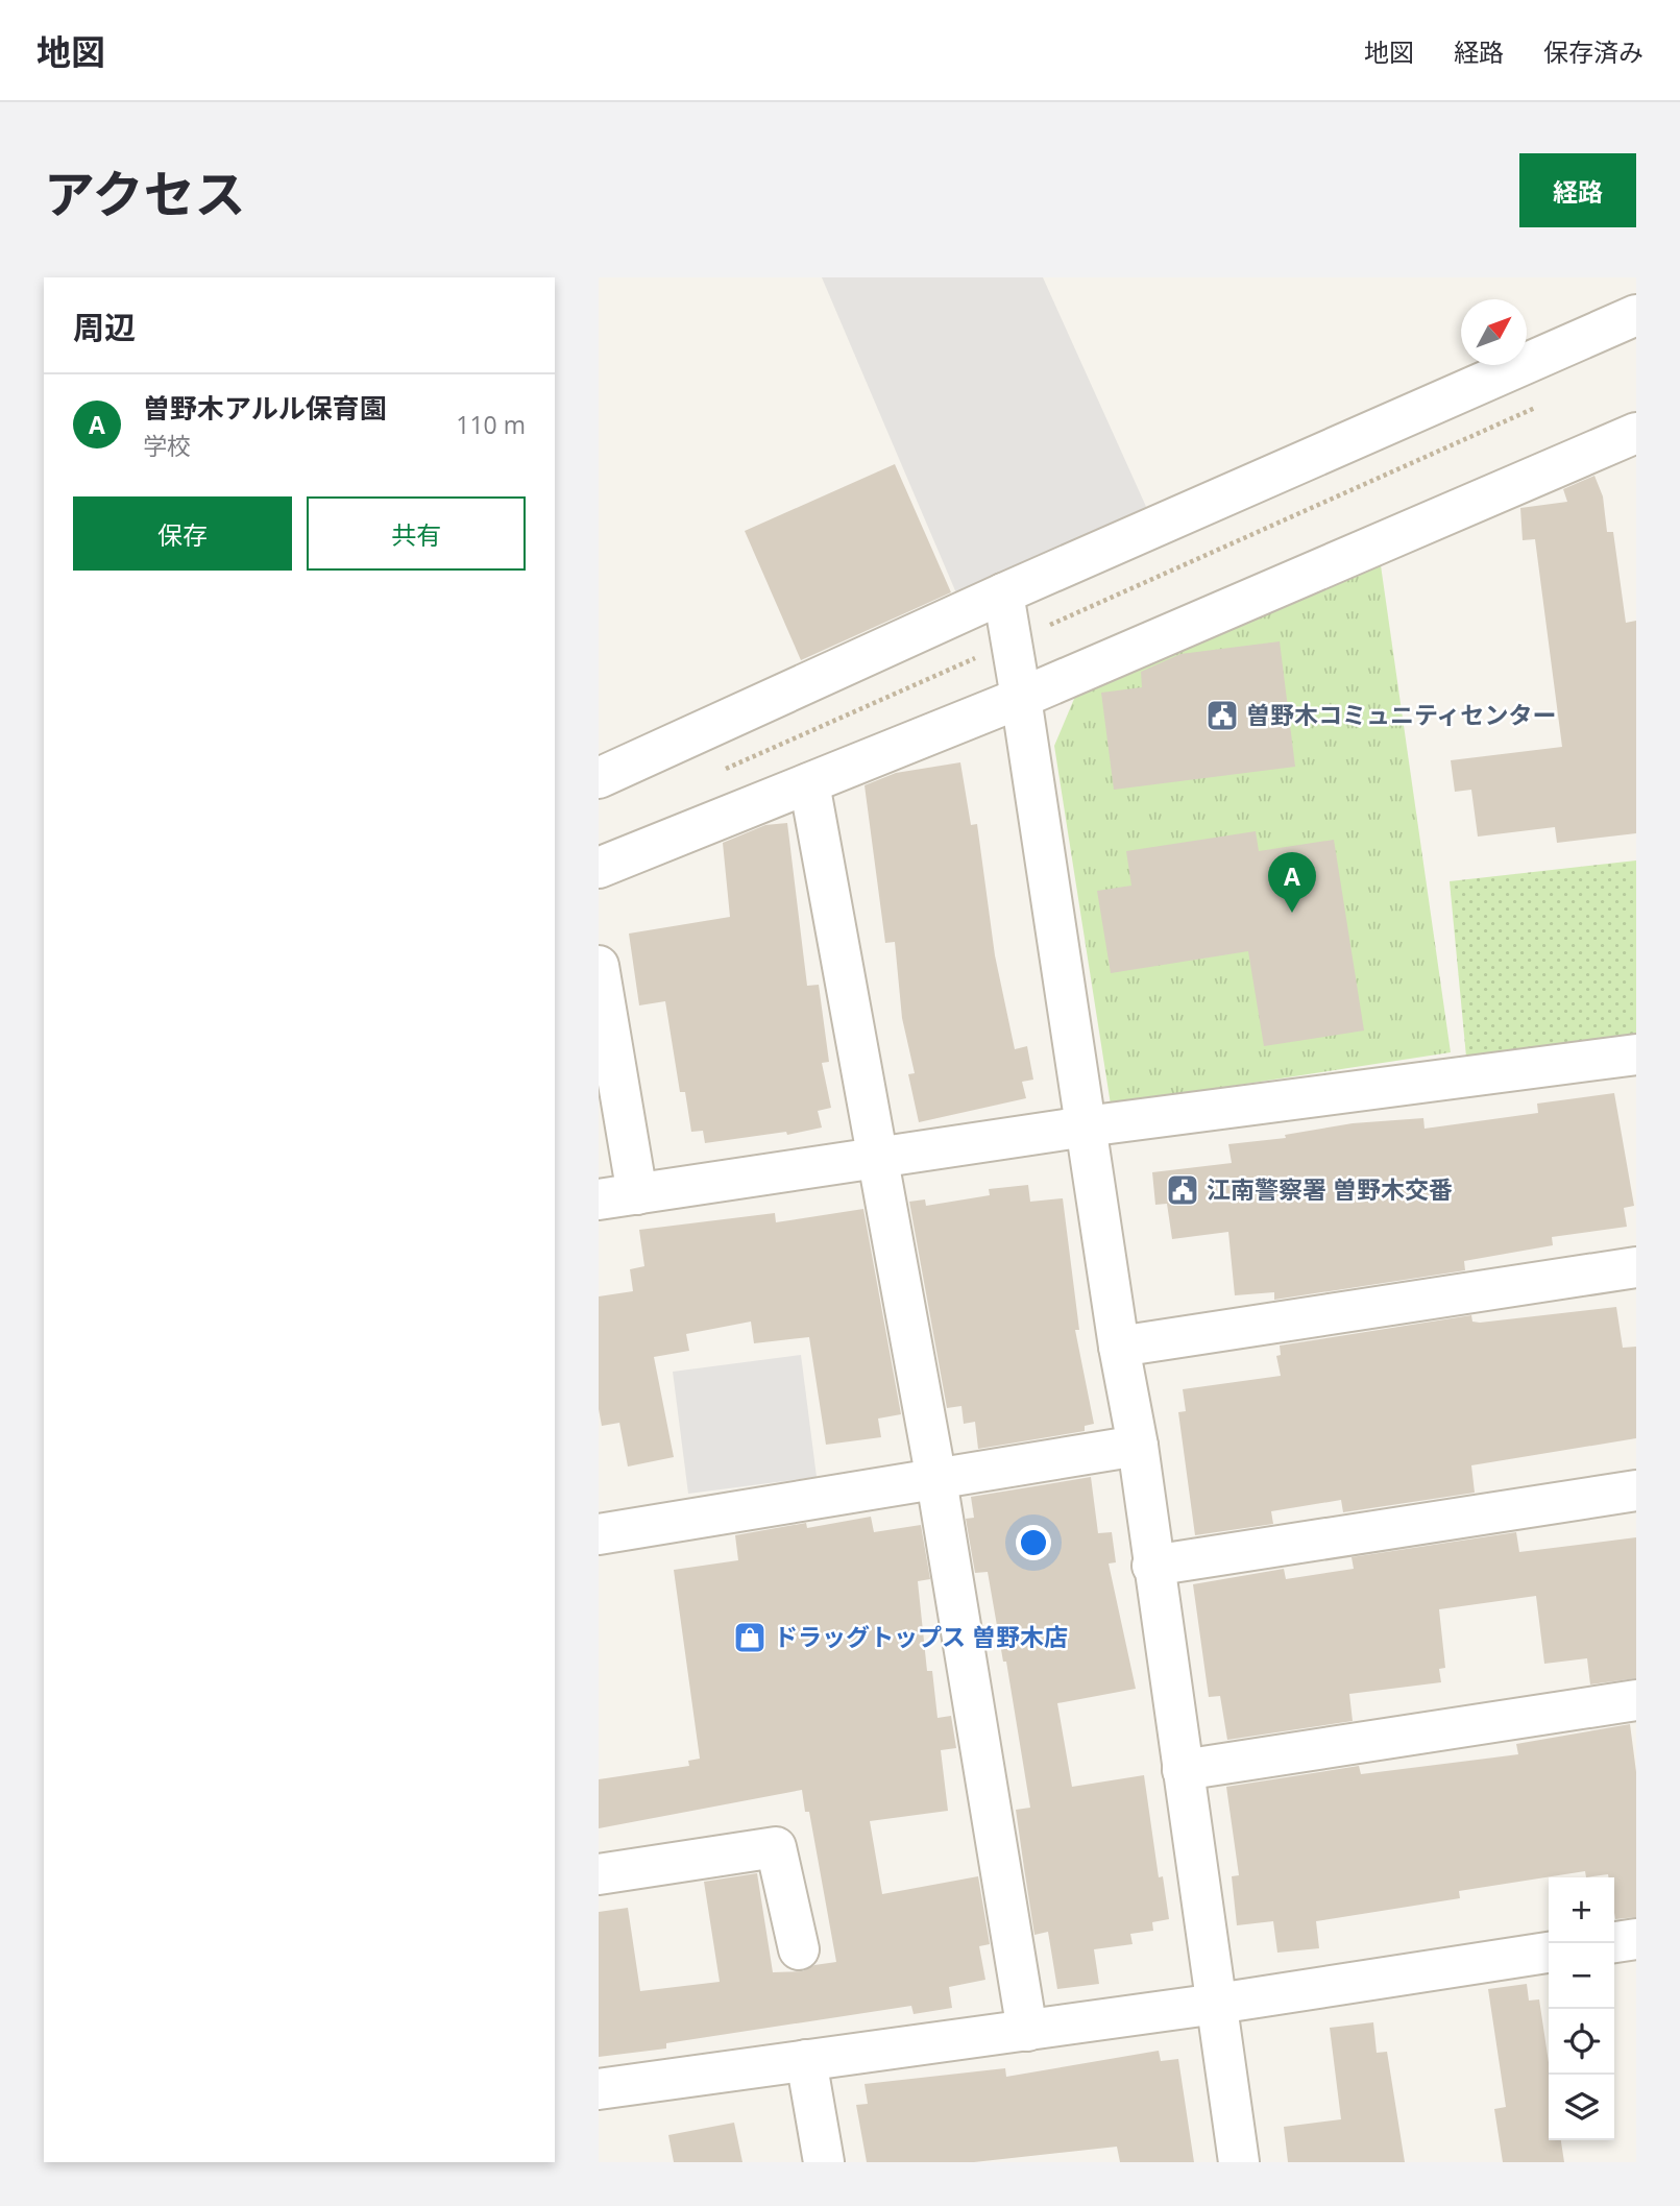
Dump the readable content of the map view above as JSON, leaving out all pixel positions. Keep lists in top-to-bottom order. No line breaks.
{"places":{"public building":["曽野木コミュニティセンター","江南警察署 曽野木交番"],"shop":["ドラッグトップス 曽野木店"]},"north":"top right","page":{"header":"地図","nav":["地図","経路","保存済み"],"title":"アクセス","buttons":["経路",["保存","共有"]],"heading":"周辺","list":[{"mark":"A","name":"曽野木アルル保育園","note":"学校","value":"110 m"}],"pins":"A","map_buttons":["+","−"]}}
